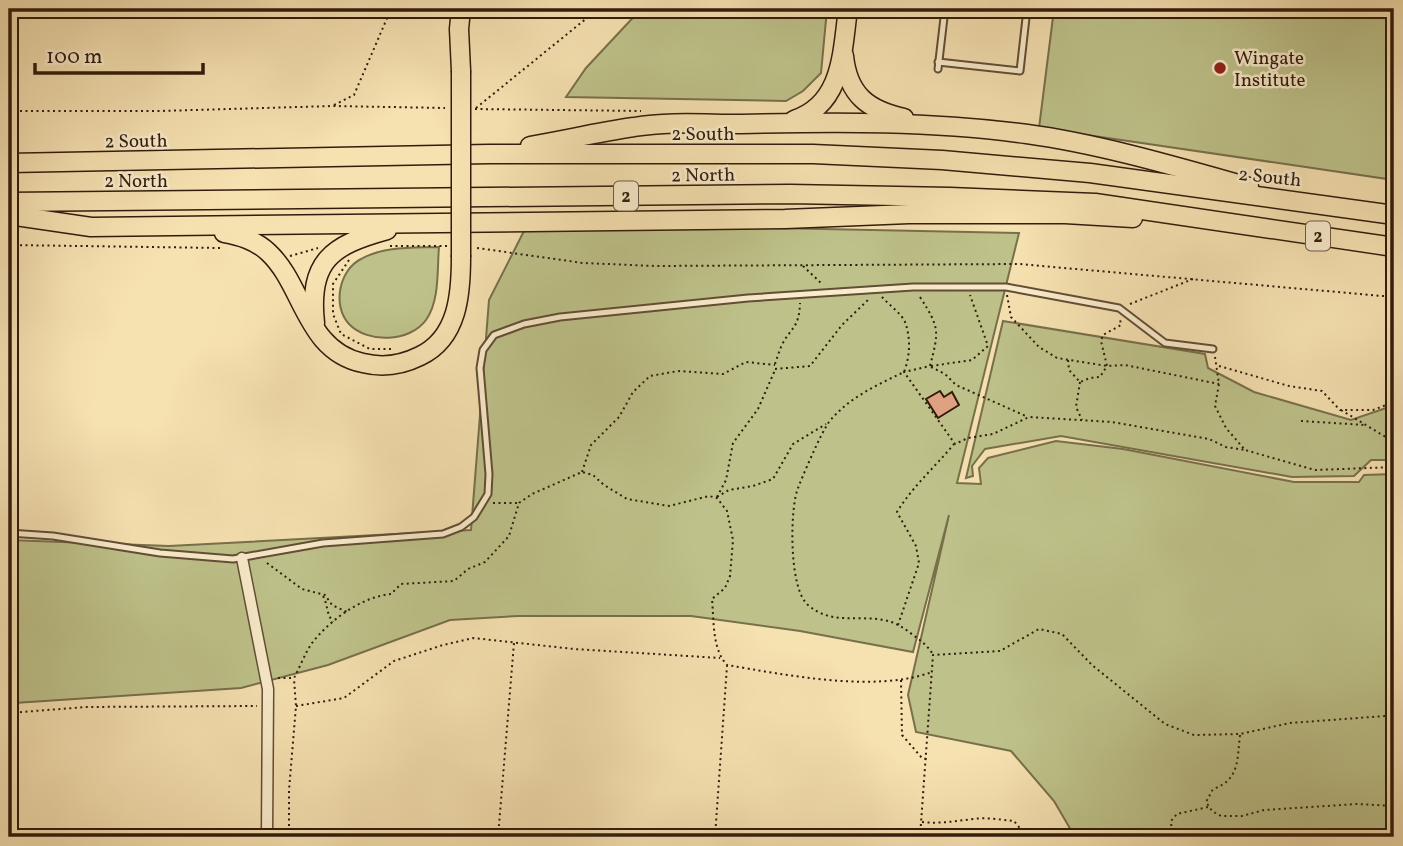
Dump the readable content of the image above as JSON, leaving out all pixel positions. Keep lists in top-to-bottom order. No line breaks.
{"streets":{"highway":["2 South","2 North","2"]},"places":["Wingate Institute"],"scale_bar":"100 m"}
